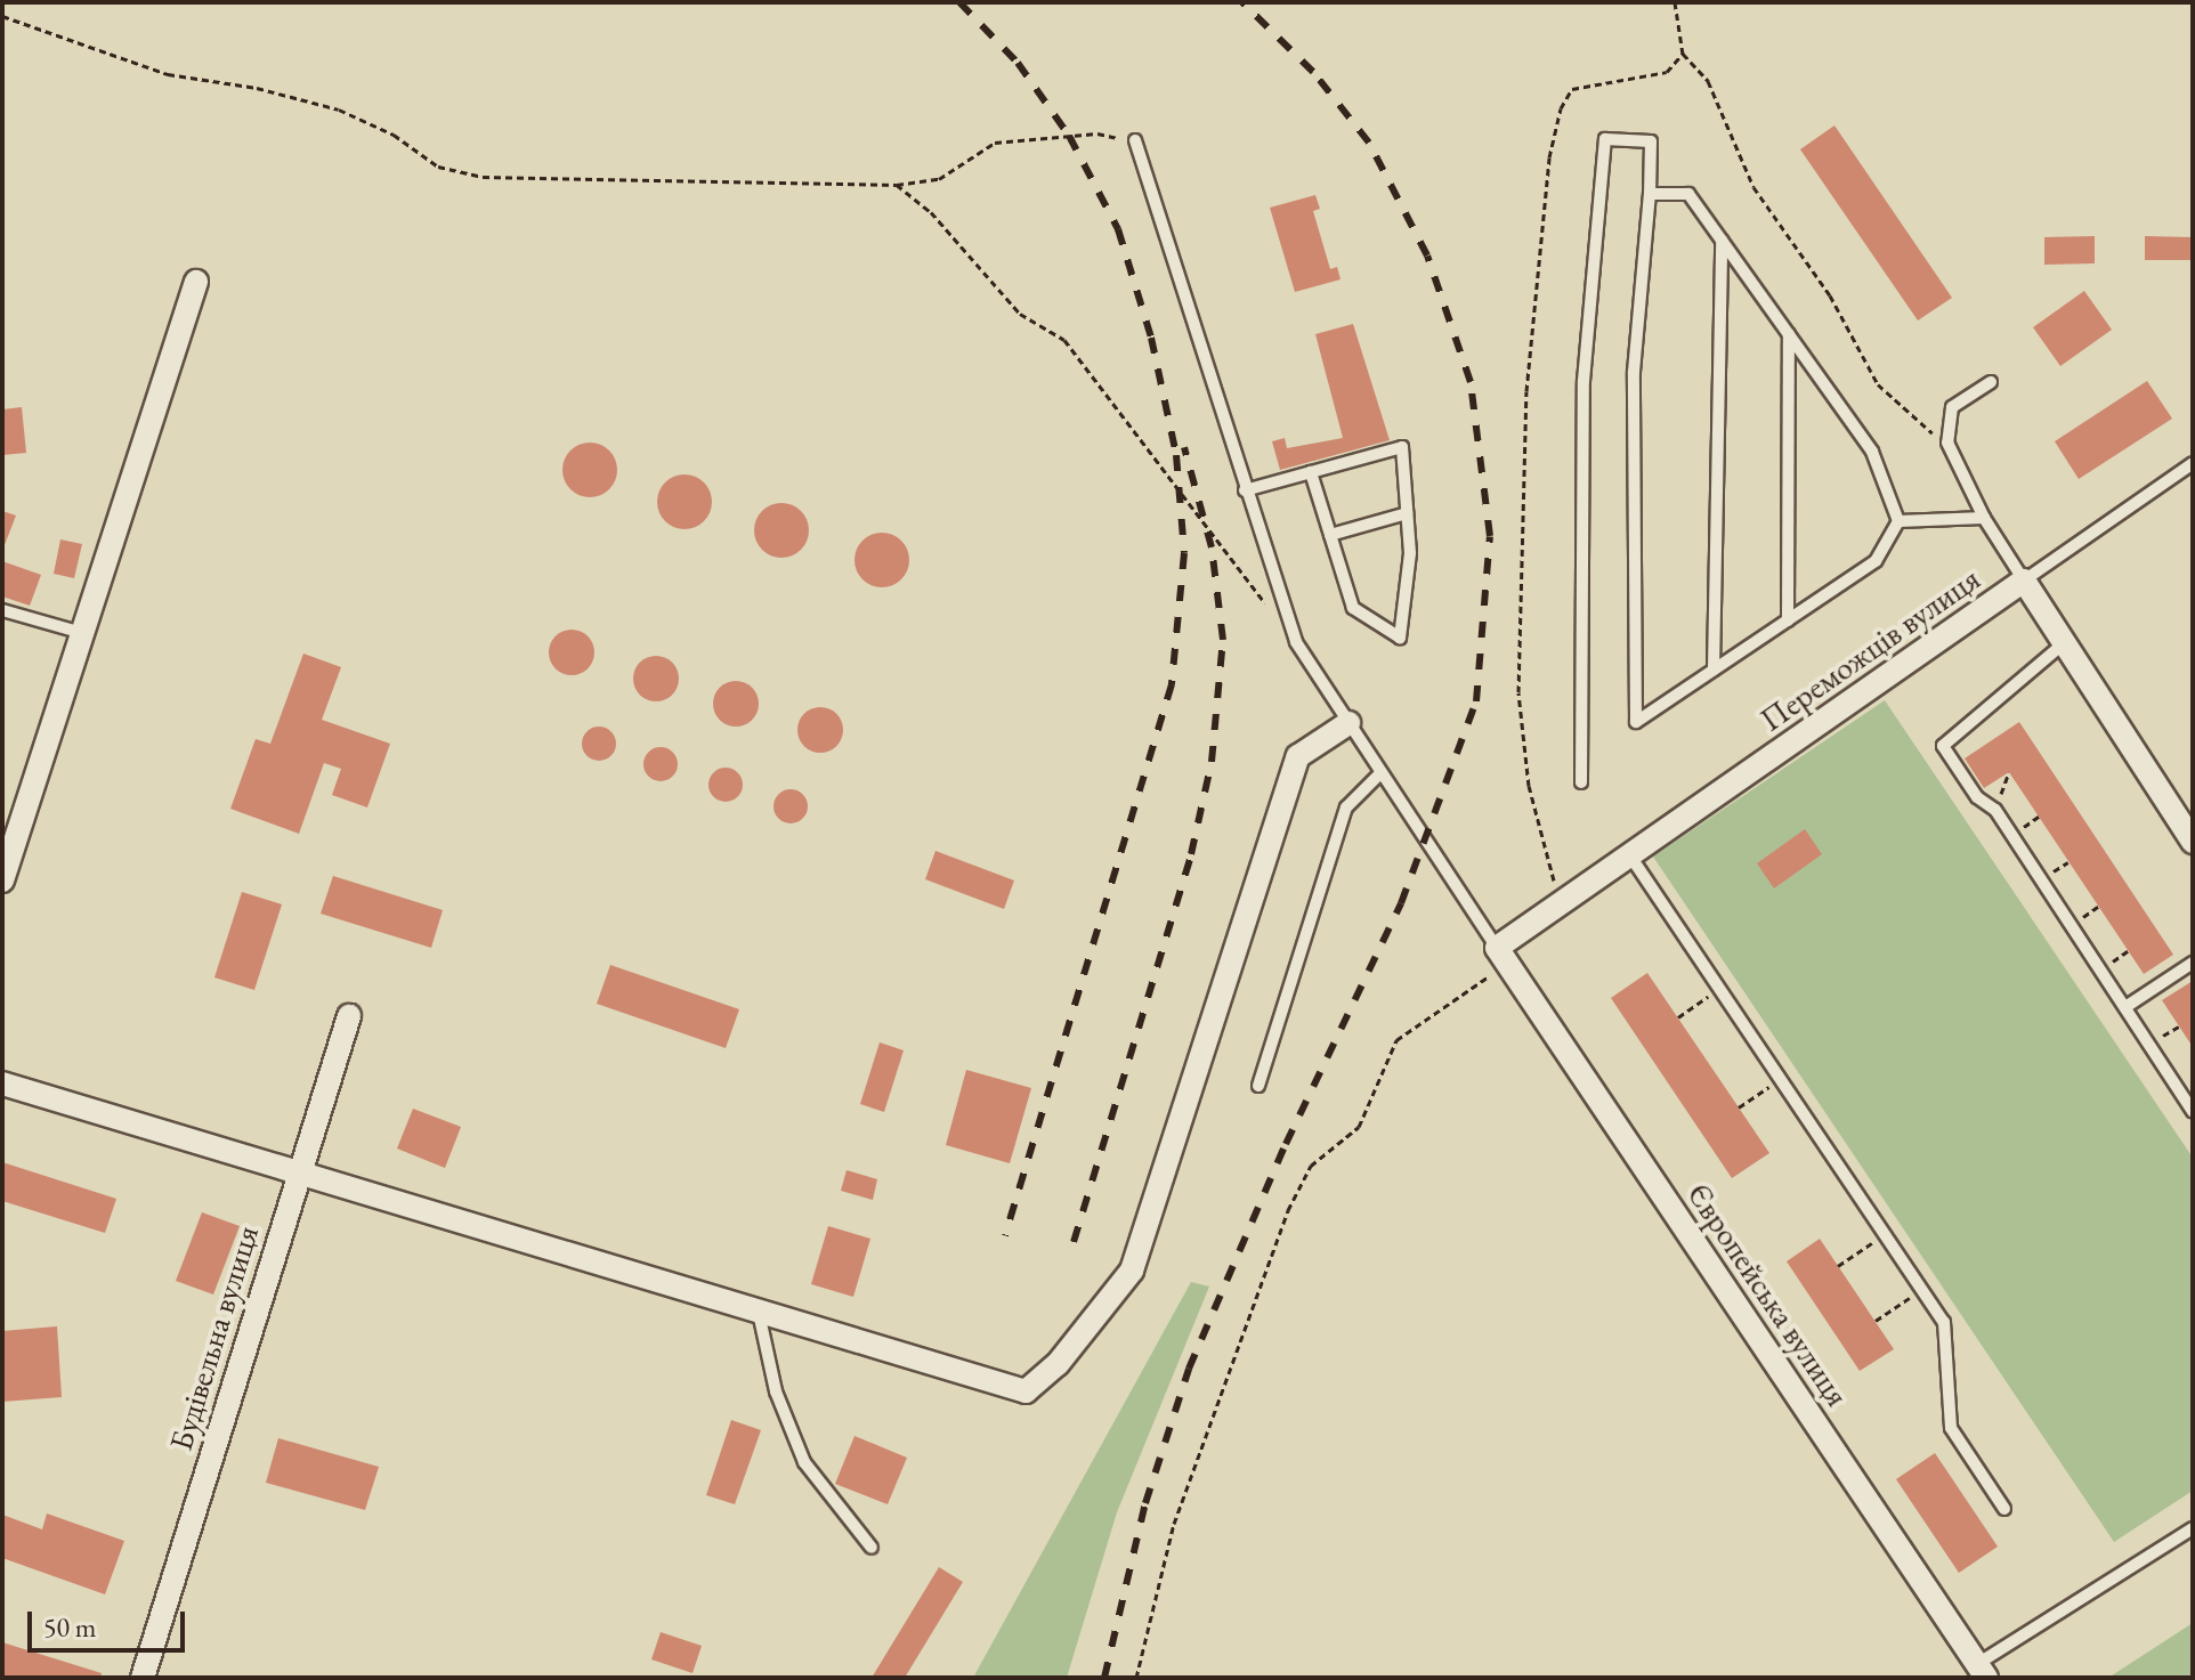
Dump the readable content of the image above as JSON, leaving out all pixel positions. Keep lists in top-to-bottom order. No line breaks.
{"streets":{"street":["Переможців вулиця","Європейська вулиця","Будівельна вулиця"]},"crossings":[["Переможців вулиця","Європейська вулиця"]],"scale_bar":"50 m"}
